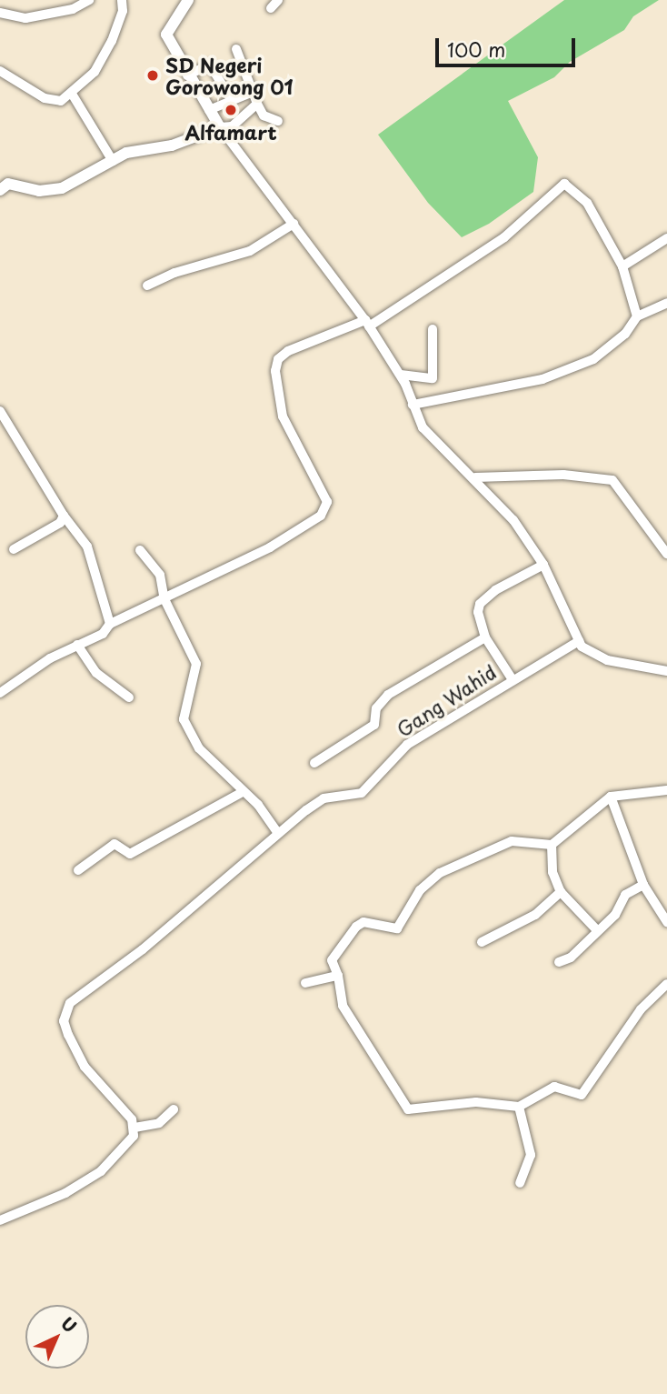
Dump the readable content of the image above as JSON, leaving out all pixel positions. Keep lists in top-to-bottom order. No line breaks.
{"streets":{"street":["Gang Wahid"]},"places":["SD Negeri Gorowong 01","Alfamart"],"scale_bar":"100 m","north":"top right"}
